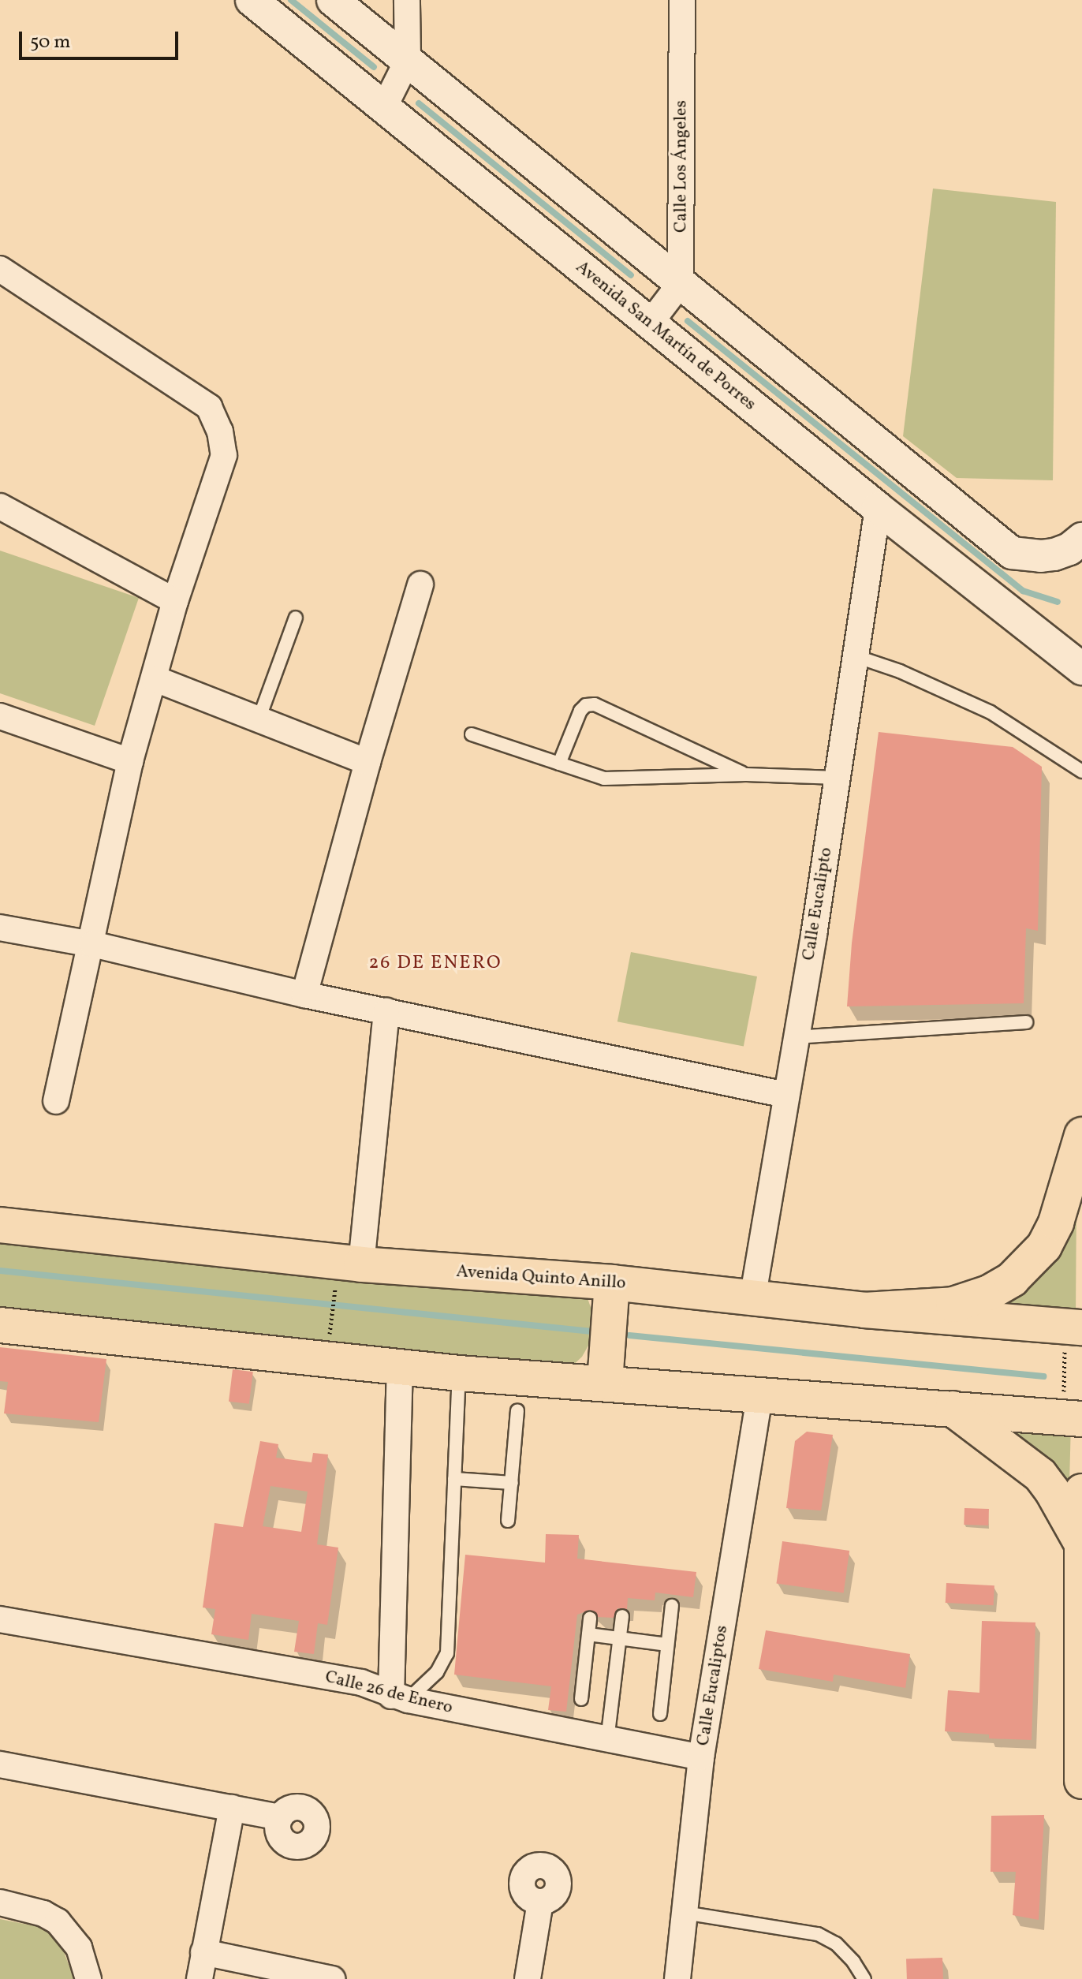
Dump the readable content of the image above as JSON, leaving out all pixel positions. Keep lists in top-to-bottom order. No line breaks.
{"streets":{"main road":["Avenida Quinto Anillo"],"street":["Calle Los Ángeles","Avenida San Martín de Porres","Calle Eucalipto","Calle Eucaliptos","Calle 26 de Enero"]},"crossings":[["Avenida San Martín de Porres","Calle Eucalipto"],["Calle Eucalipto","Avenida Quinto Anillo"],["Calle Eucaliptos","Calle 26 de Enero"]],"districts":["26 DE ENERO"],"scale_bar":"50 m"}
